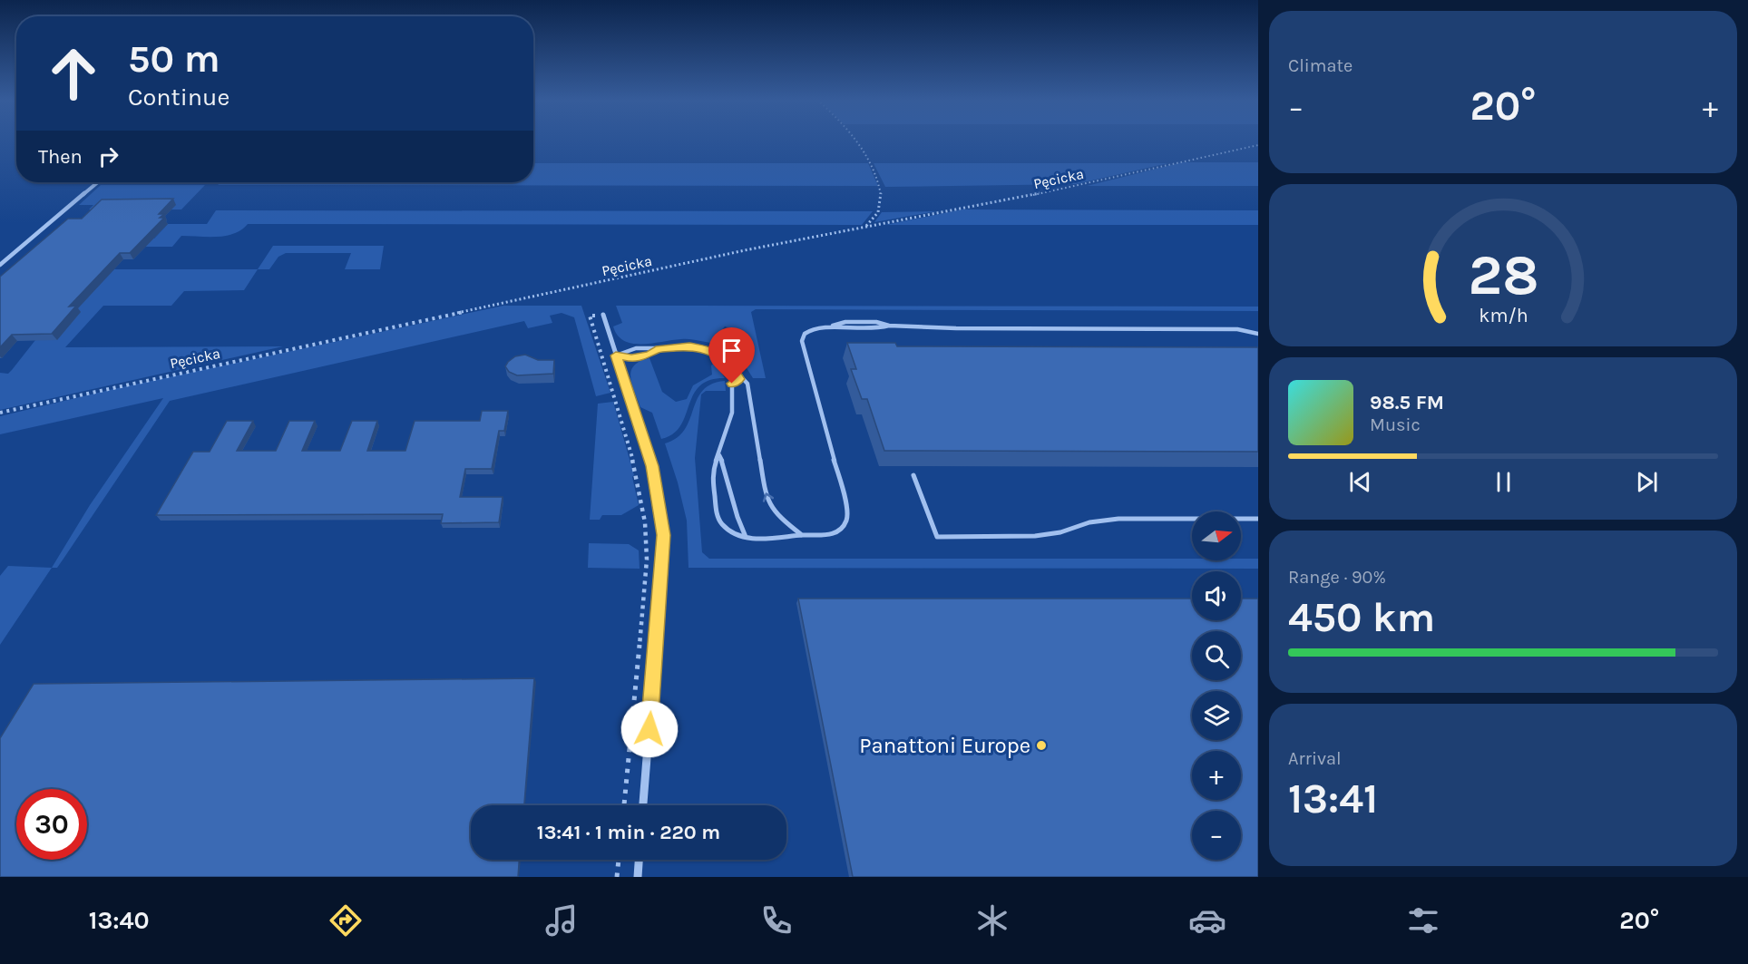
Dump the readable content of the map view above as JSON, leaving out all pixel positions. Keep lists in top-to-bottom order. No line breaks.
{"streets":{"path":["Pęcicka"]},"places":["Panattoni Europe"],"north":"right","page":{"tile":["Climate",["Range · 90%","450 km"],["Arrival","13:41"]],"turn":["50 m","Continue"],"heat":["−","20°","+"],"then":"Then","song":["98.5 FM","Music"],"map_buttons":["+","−"],"limit":"30","trip":"13:41 · 1 min · 220 m","tabs":["13:40","20°"],"gauge":["28","km/h"]}}
